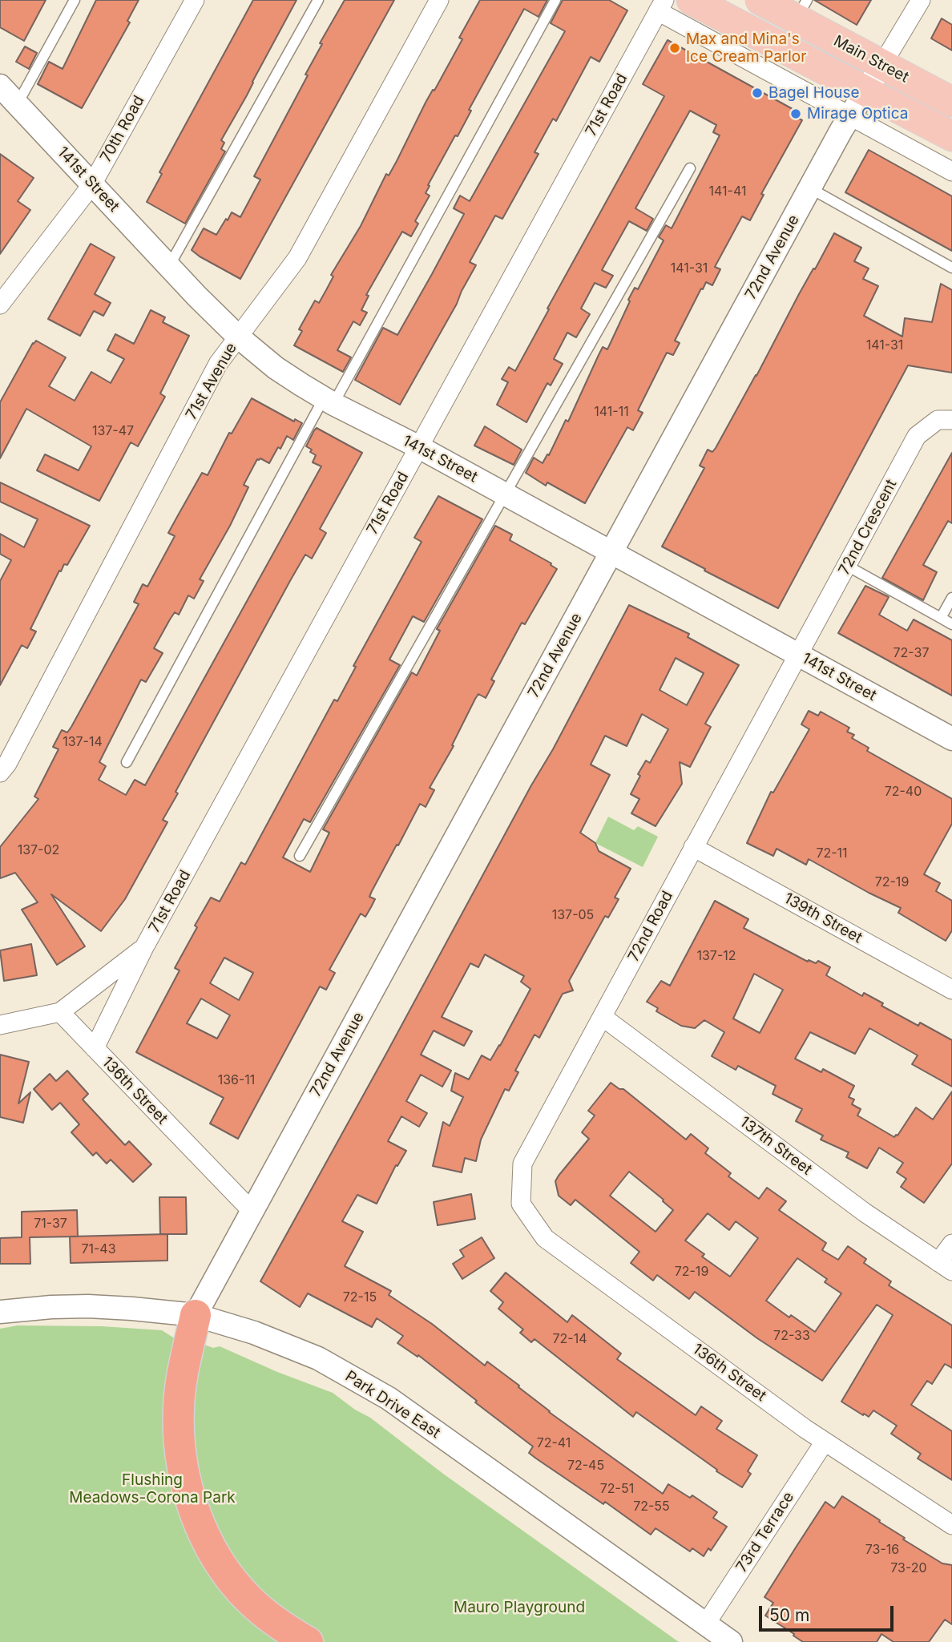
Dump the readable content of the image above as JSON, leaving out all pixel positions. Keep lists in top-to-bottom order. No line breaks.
{"streets":{"main road":["Main Street"],"street":["71st Road","70th Road","141st Street","72nd Avenue","71st Avenue","72nd Crescent","139th Street","72nd Road","136th Street","137th Street","Park Drive East","73rd Terrace"]},"crossings":[["Main Street","72nd Avenue"],["71st Road","141st Street"],["71st Road","136th Street"],["70th Road","141st Street"],["141st Street","72nd Avenue"],["141st Street","71st Avenue"],["141st Street","72nd Crescent"],["141st Street","72nd Road"],["72nd Avenue","136th Street"],["72nd Avenue","Park Drive East"],["72nd Crescent","72nd Road"],["139th Street","72nd Road"],["72nd Road","136th Street"],["72nd Road","137th Street"],["136th Street","73rd Terrace"],["Park Drive East","73rd Terrace"]],"parks":["Flushing Meadows-Corona Park","Mauro Playground"],"places":["Max and Mina's Ice Cream Parlor","Bagel House","Mirage Optica"],"house_numbers":["141-41","141-31","141-31","141-11","137-47","72-37","137-14","72-40","137-02","72-11","72-19","137-05","137-12","136-11","71-37","71-43","72-19","72-15","72-33","72-14","72-41","72-45","72-51","72-55","73-16","73-20"],"scale_bar":"50 m"}
